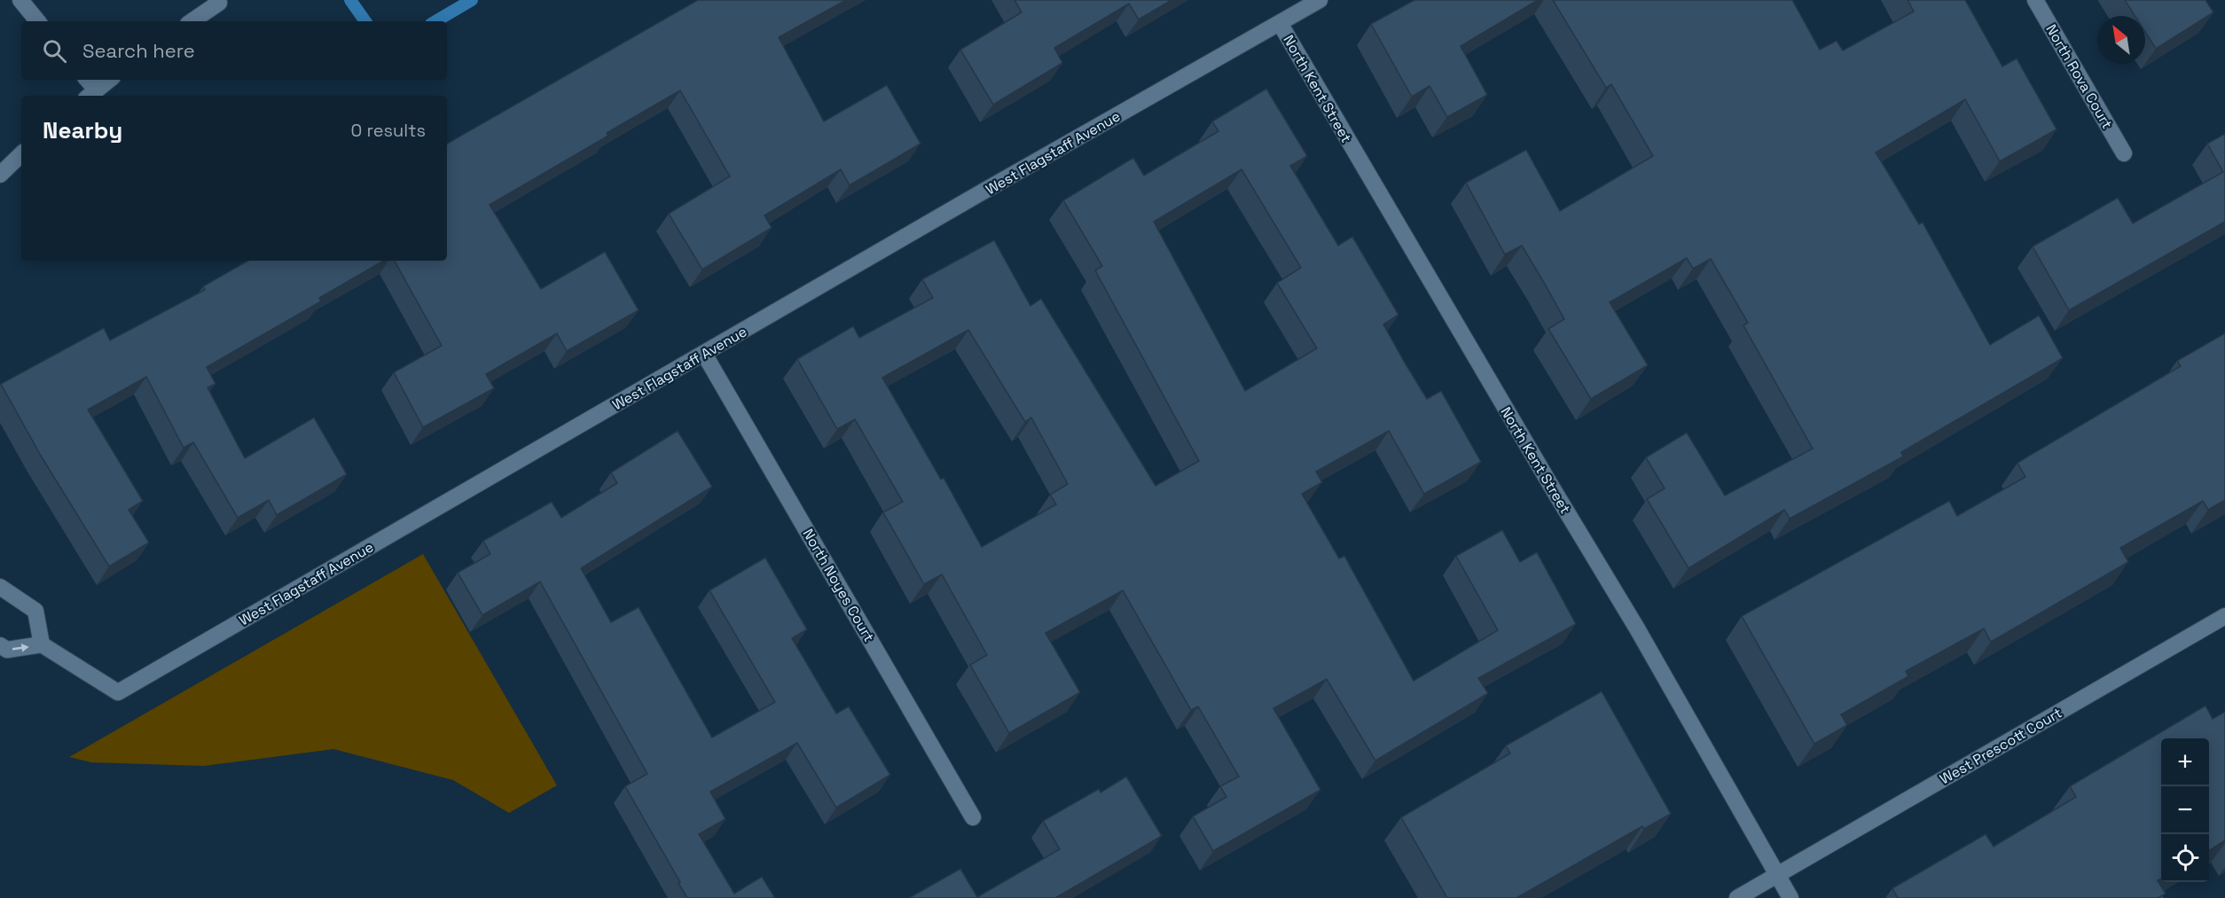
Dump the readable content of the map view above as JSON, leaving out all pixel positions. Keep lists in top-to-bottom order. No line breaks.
{"streets":{"street":["North Rova Court","North Kent Street","West Flagstaff Avenue","North Noyes Court","West Prescott Court"]},"crossings":[["North Kent Street","West Flagstaff Avenue"],["North Kent Street","West Prescott Court"],["West Flagstaff Avenue","North Noyes Court"]],"north":"top left","page":{"search":"Search here","heading":["Nearby","0 results"],"map_buttons":["+","−"]}}
